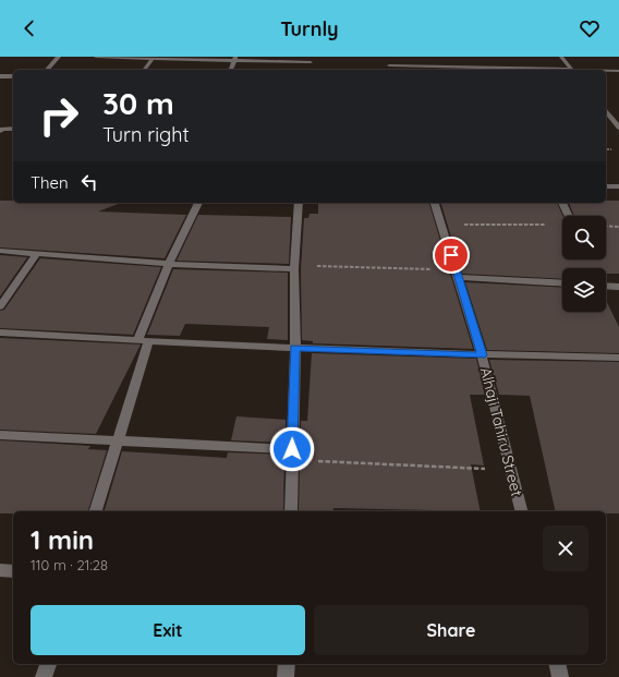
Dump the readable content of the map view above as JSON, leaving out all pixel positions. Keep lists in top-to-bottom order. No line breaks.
{"streets":{"street":["Alhaji Tahiru Street"]},"page":{"header":"Turnly","turn":["30 m","Turn right"],"then":"Then","heading":["1 min","110 m · 21:28"],"buttons":["Exit","Share"]}}
